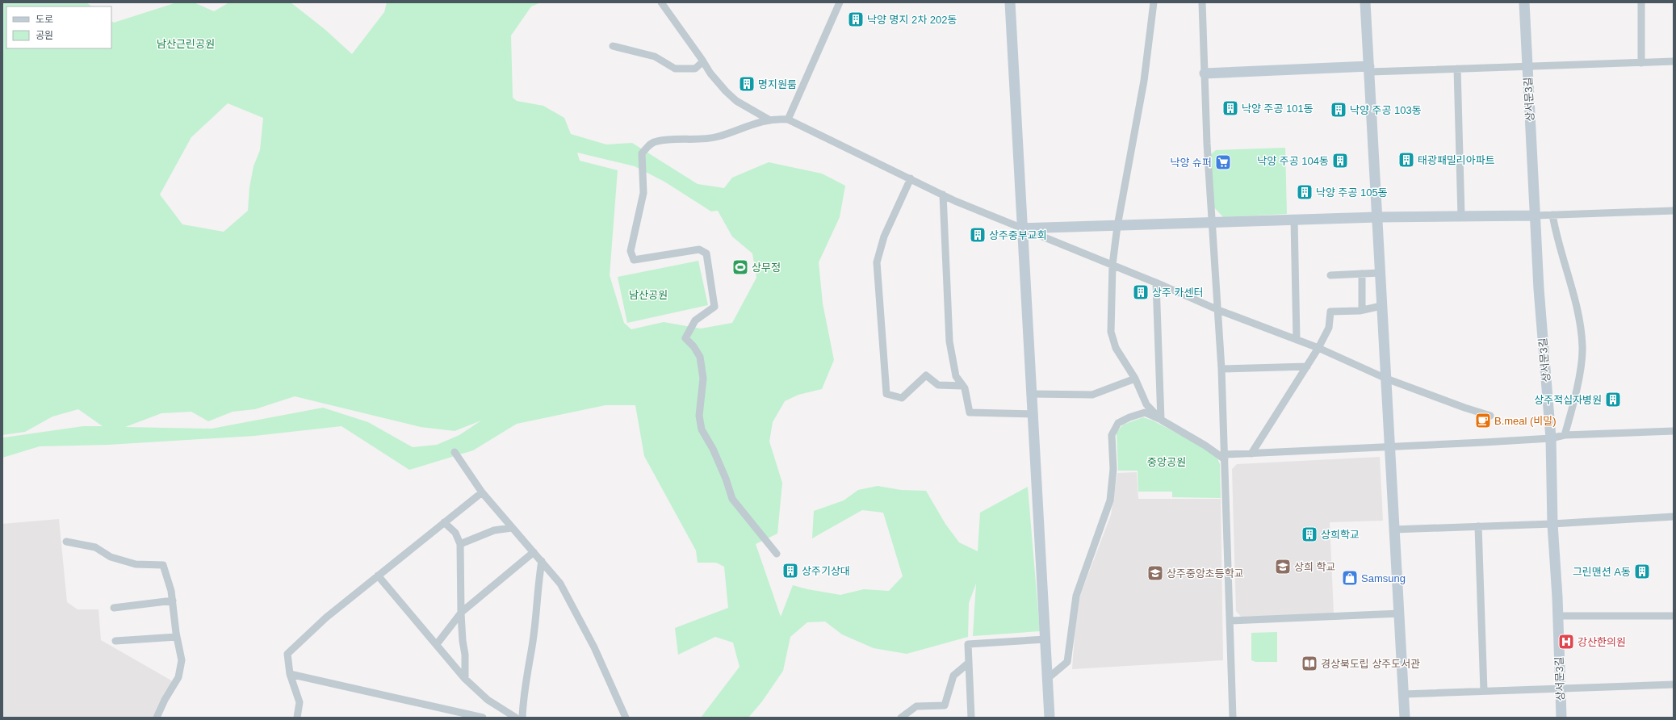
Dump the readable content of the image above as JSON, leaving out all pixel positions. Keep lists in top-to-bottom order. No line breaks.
{"streets":{"street":["상서문3길"]},"parks":["남산근린공원","남산공원","중앙공원"],"places":{"building":["낙양 명지 2차 202동","명지원룸","낙양 주공 101동","낙양 주공 103동","태광패밀리아파트","낙양 주공 104동","낙양 주공 105동","상주중부교회","상주 카센터","상주적십자병원","상희학교","상주기상대","그린맨션 A동"],"supermarket":["낙양 슈퍼"],"sports":["상무정"],"cafe":["B.meal (비밀)"],"school or university":["상희 학교","상주중앙초등학교"],"shop":["Samsung"],"hospital":["강산한의원"],"library":["경상북도립 상주도서관"]},"legend":["도로","공원"]}
